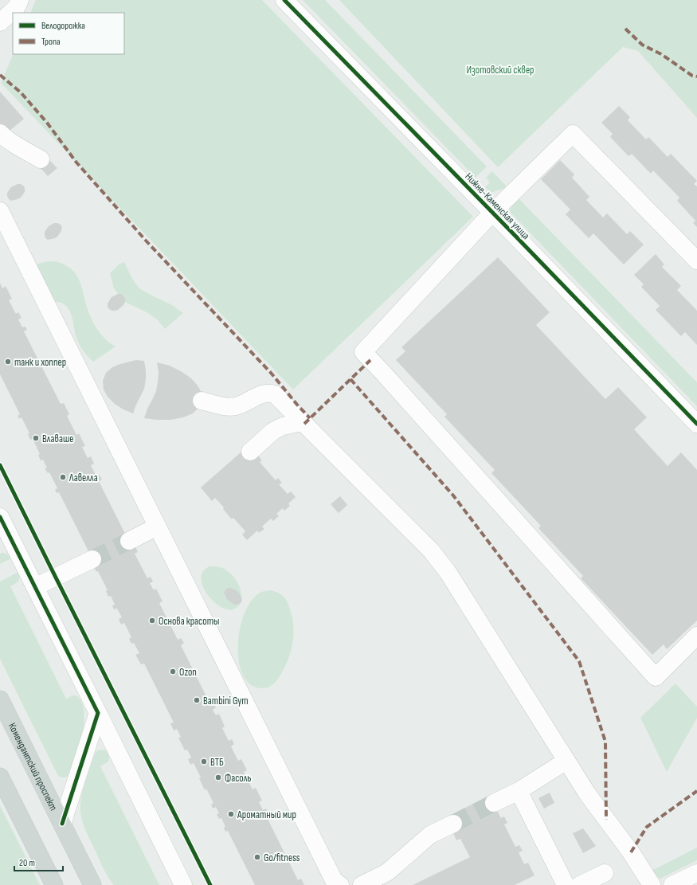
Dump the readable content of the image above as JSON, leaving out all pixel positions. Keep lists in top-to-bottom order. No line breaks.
{"streets":{"main road":["Комендантский проспект"],"street":["Нижне-Каменская улица"]},"parks":["Изотовский сквер"],"places":["танк и хоппер","Влаваше","Лавелла","Основа красоты","Ozon","Bambini Gym","ВТБ","Фасоль","Ароматный мир","Go/fitness"],"legend":["Велодорожка","Тропа"],"scale_bar":"20 m"}
